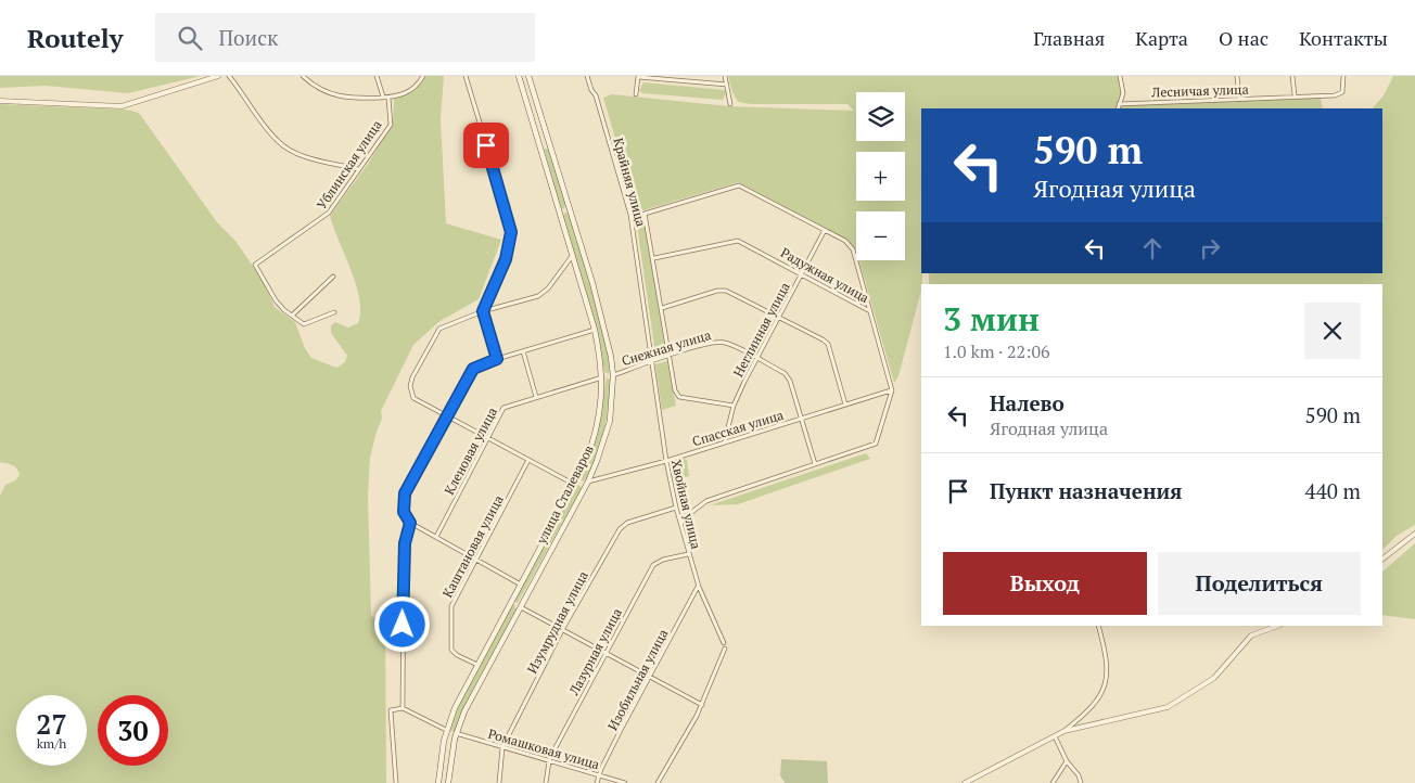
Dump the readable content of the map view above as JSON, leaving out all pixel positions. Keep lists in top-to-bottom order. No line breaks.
{"streets":{"main road":["улица Сталеваров"],"street":["Лесничая улица","Ублинская улица","Крайняя улица","Радужная улица","Неглинная улица","Снежная улица","Спасская улица","Кленовая улица","Хвойная улица","Каштановая улица","Изумрудная улица","Лазурная улица","Изобильная улица","Ромашковая улица"]},"crossings":[["Крайняя улица","Снежная улица"],["Крайняя улица","Хвойная улица"],["Радужная улица","Неглинная улица"],["Радужная улица","Спасская улица"],["Неглинная улица","Снежная улица"],["Неглинная улица","Спасская улица"],["Снежная улица","Спасская улица"],["Снежная улица","улица Сталеваров"],["Снежная улица","Хвойная улица"],["Спасская улица","улица Сталеваров"],["Спасская улица","Хвойная улица"],["Кленовая улица","улица Сталеваров"],["улица Сталеваров","Каштановая улица"],["улица Сталеваров","Ромашковая улица"],["Хвойная улица","Изумрудная улица"],["Хвойная улица","Лазурная улица"],["Хвойная улица","Изобильная улица"],["Изумрудная улица","Ромашковая улица"],["Лазурная улица","Ромашковая улица"],["Изобильная улица","Ромашковая улица"]],"page":{"header":"Routely","search":"Поиск","nav":["Главная","Карта","О нас","Контакты"],"map_buttons":["+","−"],"turn":["590 m","Ягодная улица"],"heading":["3 мин","1.0 km · 22:06"],"list":[{"name":"Налево","note":"Ягодная улица","value":"590 m"},{"name":"Пункт назначения","value":"440 m"}],"buttons":["Выход","Поделиться"],"speed":"27 km/h","limit":"30"}}
